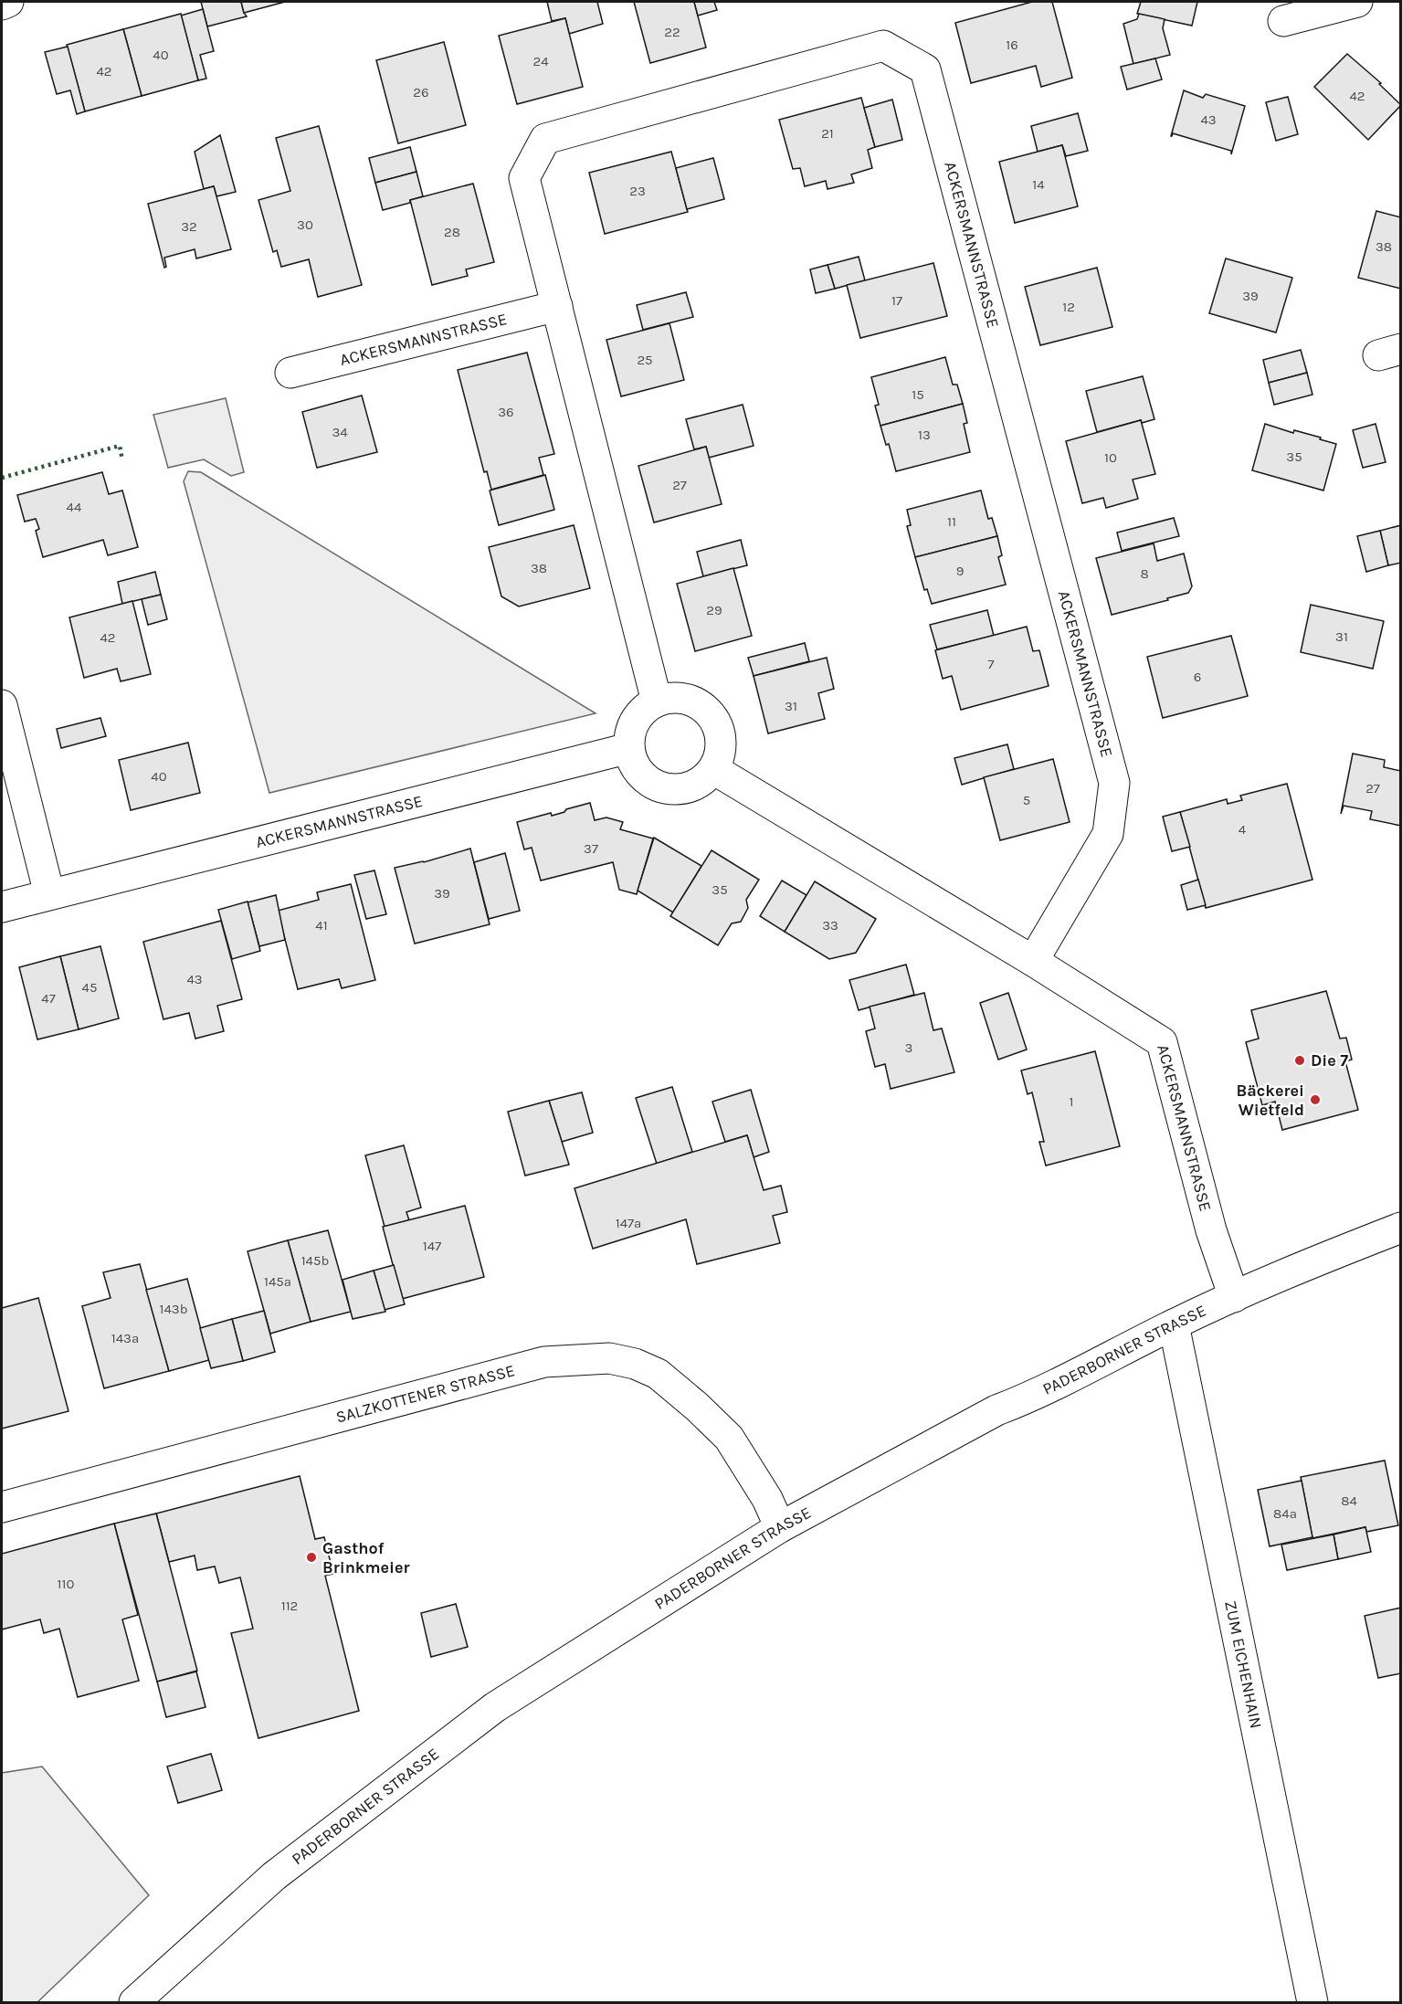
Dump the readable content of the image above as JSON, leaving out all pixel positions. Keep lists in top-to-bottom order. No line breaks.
{"streets":{"street":["ACKERSMANNSTRASSE","PADERBORNER STRASSE","SALZKOTTENER STRASSE","ZUM EICHENHAIN"]},"crossings":[["ACKERSMANNSTRASSE","PADERBORNER STRASSE"],["PADERBORNER STRASSE","SALZKOTTENER STRASSE"],["PADERBORNER STRASSE","ZUM EICHENHAIN"]],"places":["Die 7","Bäckerei Wietfeld","Gasthof Brinkmeier"],"house_numbers":["22","16","40","24","42","26","42","43","21","14","23","30","32","28","38","39","17","12","25","15","36","34","13","35","10","27","44","11","38","9","8","29","31","42","7","6","31","40","27","5","4","37","35","39","41","33","43","45","47","3","1","147a","147","145b","145a","143b","143a","84","84a","110","112"]}
